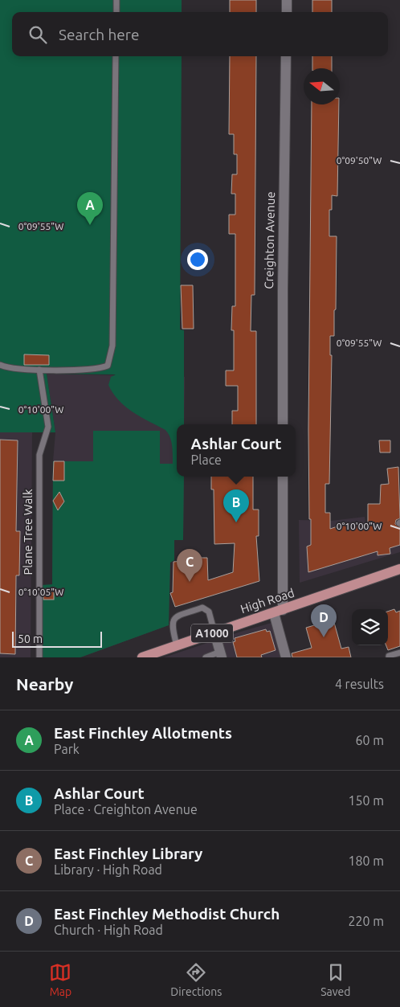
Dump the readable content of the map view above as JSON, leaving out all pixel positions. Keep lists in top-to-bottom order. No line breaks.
{"streets":{"main road":["High Road","A1000"],"street":["Creighton Avenue"],"lane":["Plane Tree Walk"]},"scale_bar":"50 m","north":"left","page":{"search":"Search here","pins":["A","B","C","D"],"popup":["Ashlar Court","Place"],"scale":"50 m","heading":["Nearby","4 results"],"list":[{"mark":"A","name":"East Finchley Allotments","note":"Park","value":"60 m"},{"mark":"B","name":"Ashlar Court","note":"Place · Creighton Avenue","value":"150 m"},{"mark":"C","name":"East Finchley Library","note":"Library · High Road","value":"180 m"},{"mark":"D","name":"East Finchley Methodist Church","note":"Church · High Road","value":"220 m"}],"nav":["Map","Directions","Saved"]},"coordinates":["0°09'50\"W","0°09'55\"W","0°10'00\"W","0°10'05\"W"]}
